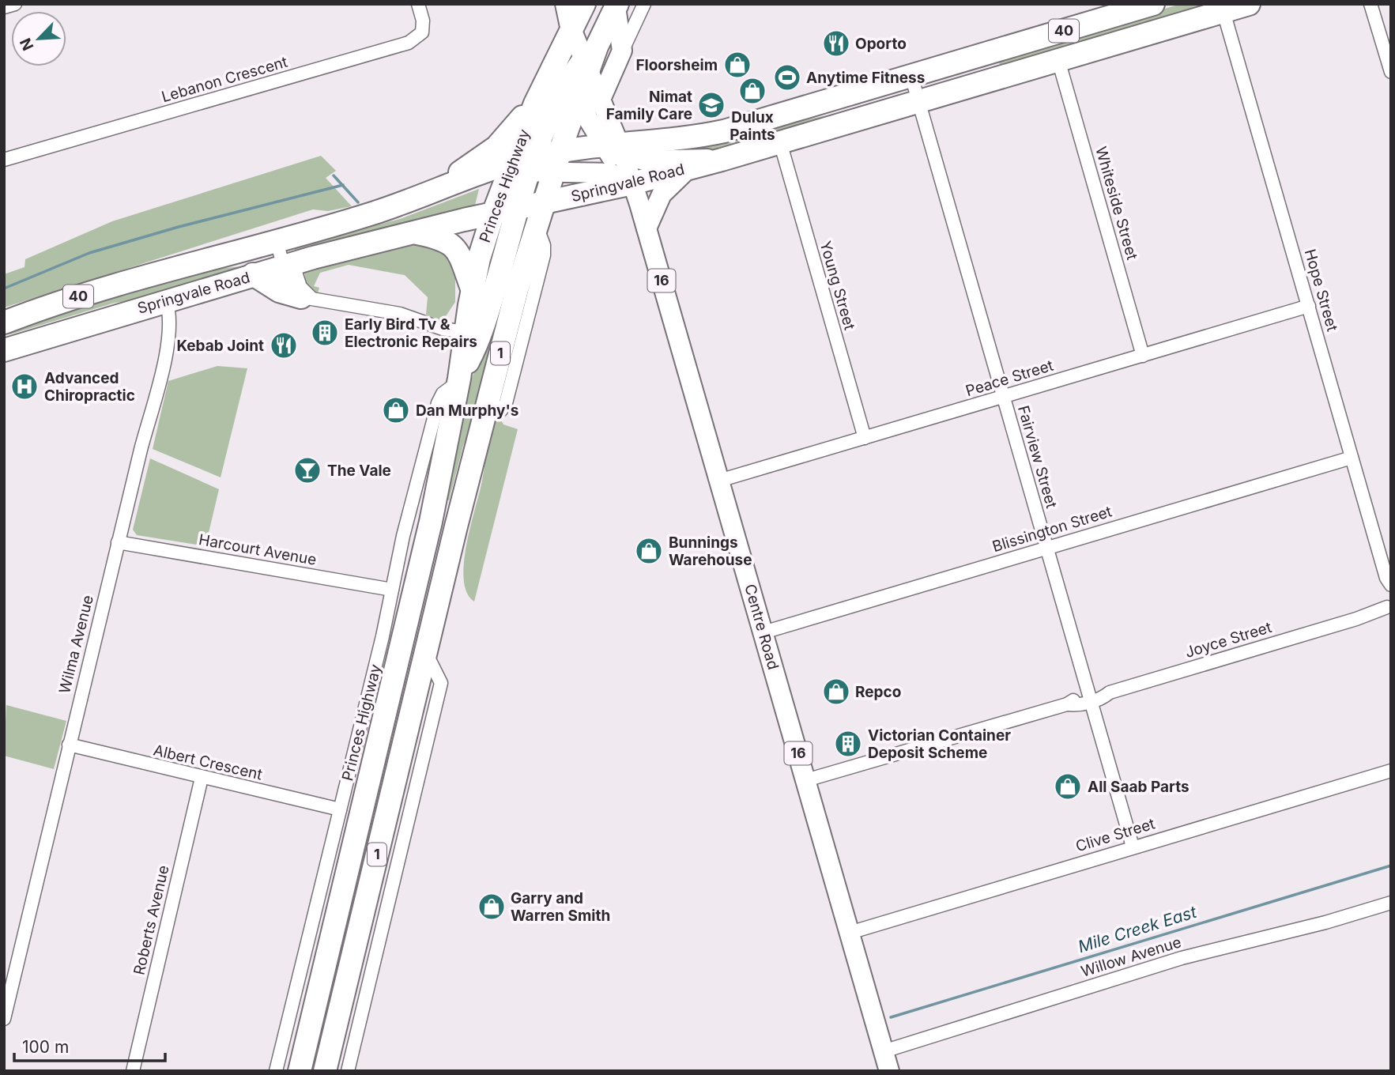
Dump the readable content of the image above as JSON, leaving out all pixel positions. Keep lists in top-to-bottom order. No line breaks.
{"streets":{"highway":["40","Springvale Road","Princes Highway","1"],"main road":["16","Centre Road"],"street":["Lebanon Crescent","Whiteside Street","Young Street","Hope Street","Peace Street","Fairview Street","Blissington Street","Harcourt Avenue","Joyce Street","Wilma Avenue","Albert Crescent","Clive Street","Roberts Avenue","Willow Avenue"]},"crossings":[["Springvale Road","Princes Highway"],["Springvale Road","Whiteside Street"],["Springvale Road","Young Street"],["Springvale Road","Hope Street"],["Springvale Road","Fairview Street"],["Springvale Road","Centre Road"],["Springvale Road","Wilma Avenue"],["Princes Highway","Harcourt Avenue"],["Princes Highway","Centre Road"],["Princes Highway","Albert Crescent"],["Whiteside Street","Peace Street"],["Young Street","Peace Street"],["Hope Street","Peace Street"],["Hope Street","Blissington Street"],["Hope Street","Joyce Street"],["Peace Street","Fairview Street"],["Peace Street","Centre Road"],["Fairview Street","Blissington Street"],["Fairview Street","Joyce Street"],["Fairview Street","Clive Street"],["Blissington Street","Centre Road"],["Harcourt Avenue","Wilma Avenue"],["Centre Road","Joyce Street"],["Centre Road","Clive Street"],["Centre Road","Willow Avenue"],["Wilma Avenue","Albert Crescent"],["Albert Crescent","Roberts Avenue"]],"water":["Mile Creek East"],"places":{"restaurant":["Oporto","Kebab Joint"],"shop":["Floorsheim","Dulux Paints","Dan Murphy's","Bunnings Warehouse","Repco","All Saab Parts","Garry and Warren Smith"],"sports":["Anytime Fitness"],"school or university":["Nimat Family Care"],"building":["Early Bird Tv & Electronic Repairs","Victorian Container Deposit Scheme"],"hospital":["Advanced Chiropractic"],"bar":["The Vale"]},"scale_bar":"100 m","north":"bottom left"}
